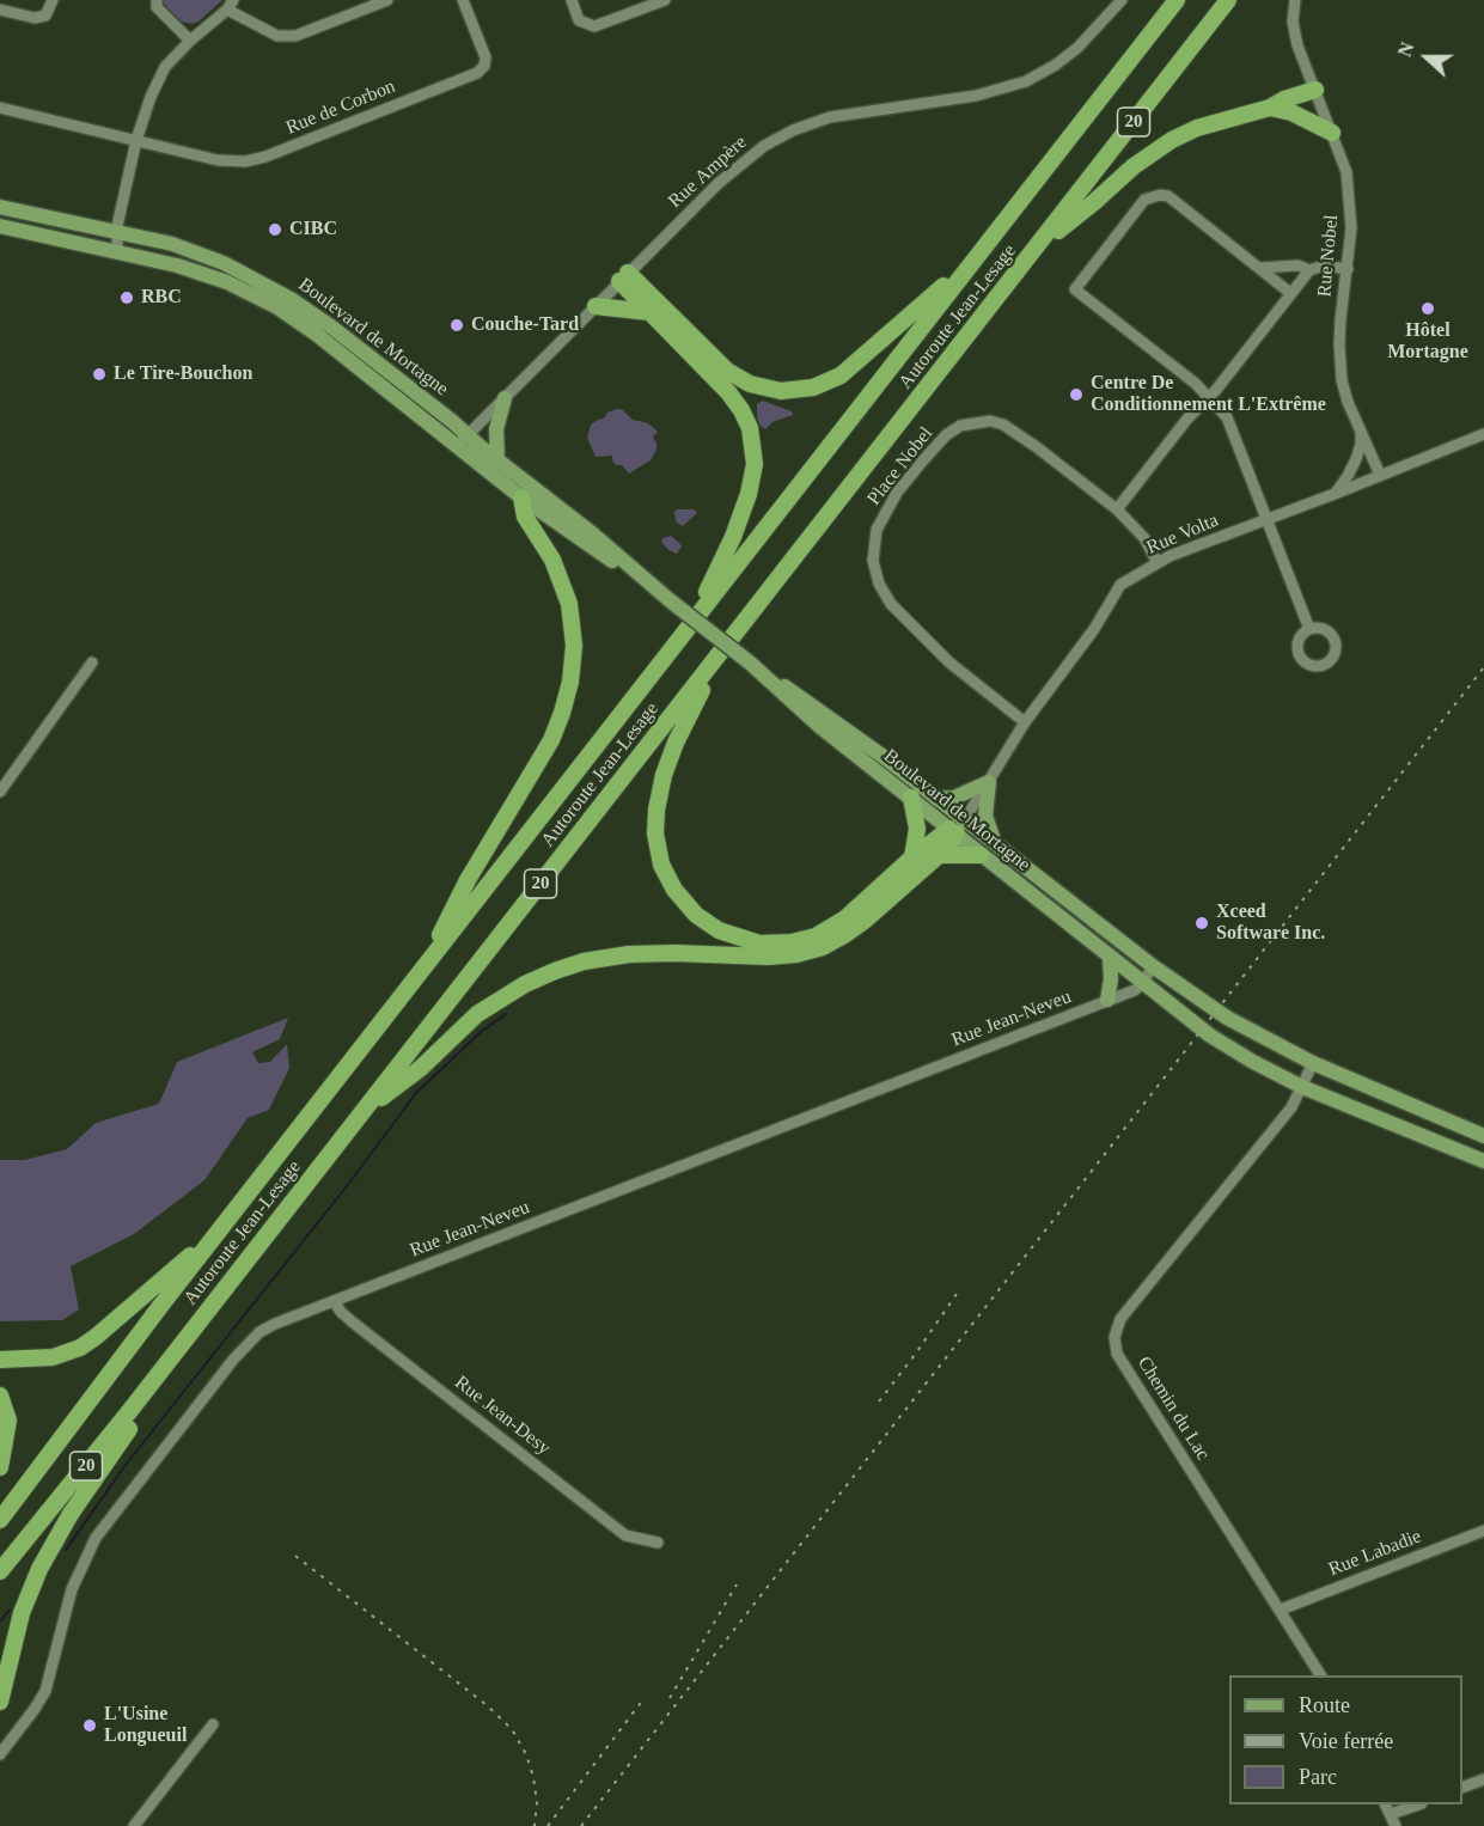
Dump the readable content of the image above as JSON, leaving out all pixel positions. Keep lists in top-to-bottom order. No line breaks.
{"streets":{"highway":["20","Autoroute Jean-Lesage"],"main road":["Boulevard de Mortagne"],"street":["Rue de Corbon","Rue Ampère","Rue Nobel","Place Nobel","Rue Volta","Rue Jean-Neveu","Chemin du Lac","Rue Jean-Desy","Rue Labadie"]},"crossings":[["Rue Ampère","Boulevard de Mortagne"],["Rue Nobel","Rue Volta"],["Boulevard de Mortagne","Rue Volta"],["Boulevard de Mortagne","Rue Jean-Neveu"],["Boulevard de Mortagne","Chemin du Lac"],["Place Nobel","Rue Volta"],["Rue Jean-Neveu","Rue Jean-Desy"],["Chemin du Lac","Rue Labadie"]],"places":["CIBC","RBC","Hôtel Mortagne","Couche-Tard","Le Tire-Bouchon","Centre De Conditionnement L'Extrême","Xceed Software Inc.","L'Usine Longueuil"],"legend":["Route","Voie ferrée","Parc"],"north":"left"}
